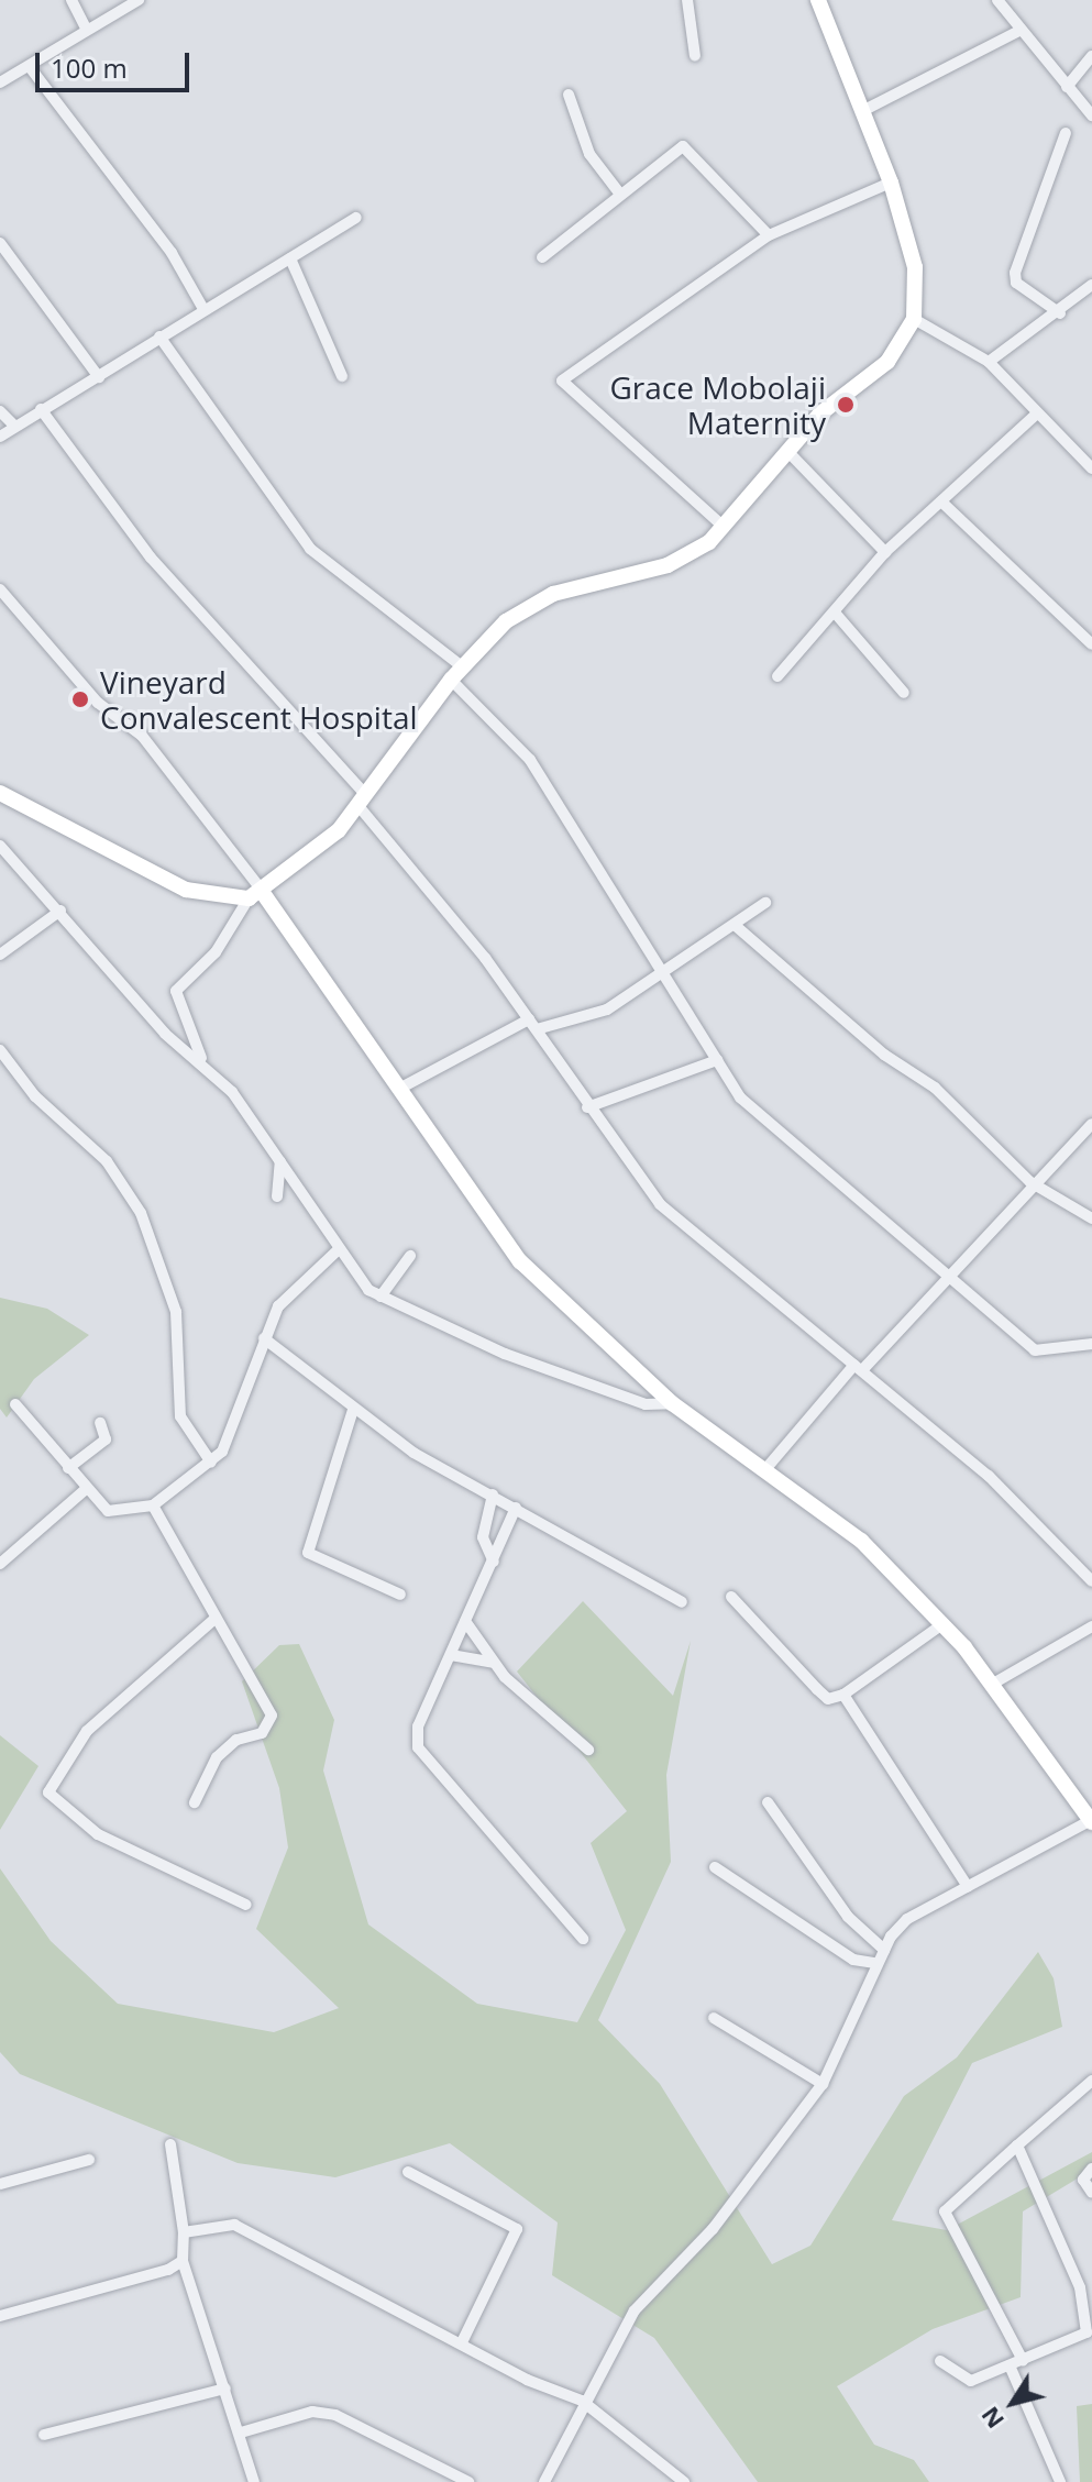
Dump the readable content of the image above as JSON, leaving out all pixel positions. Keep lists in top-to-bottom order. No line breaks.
{"places":["Grace Mobolaji Maternity","Vineyard Convalescent Hospital"],"scale_bar":"100 m","north":"bottom left"}
